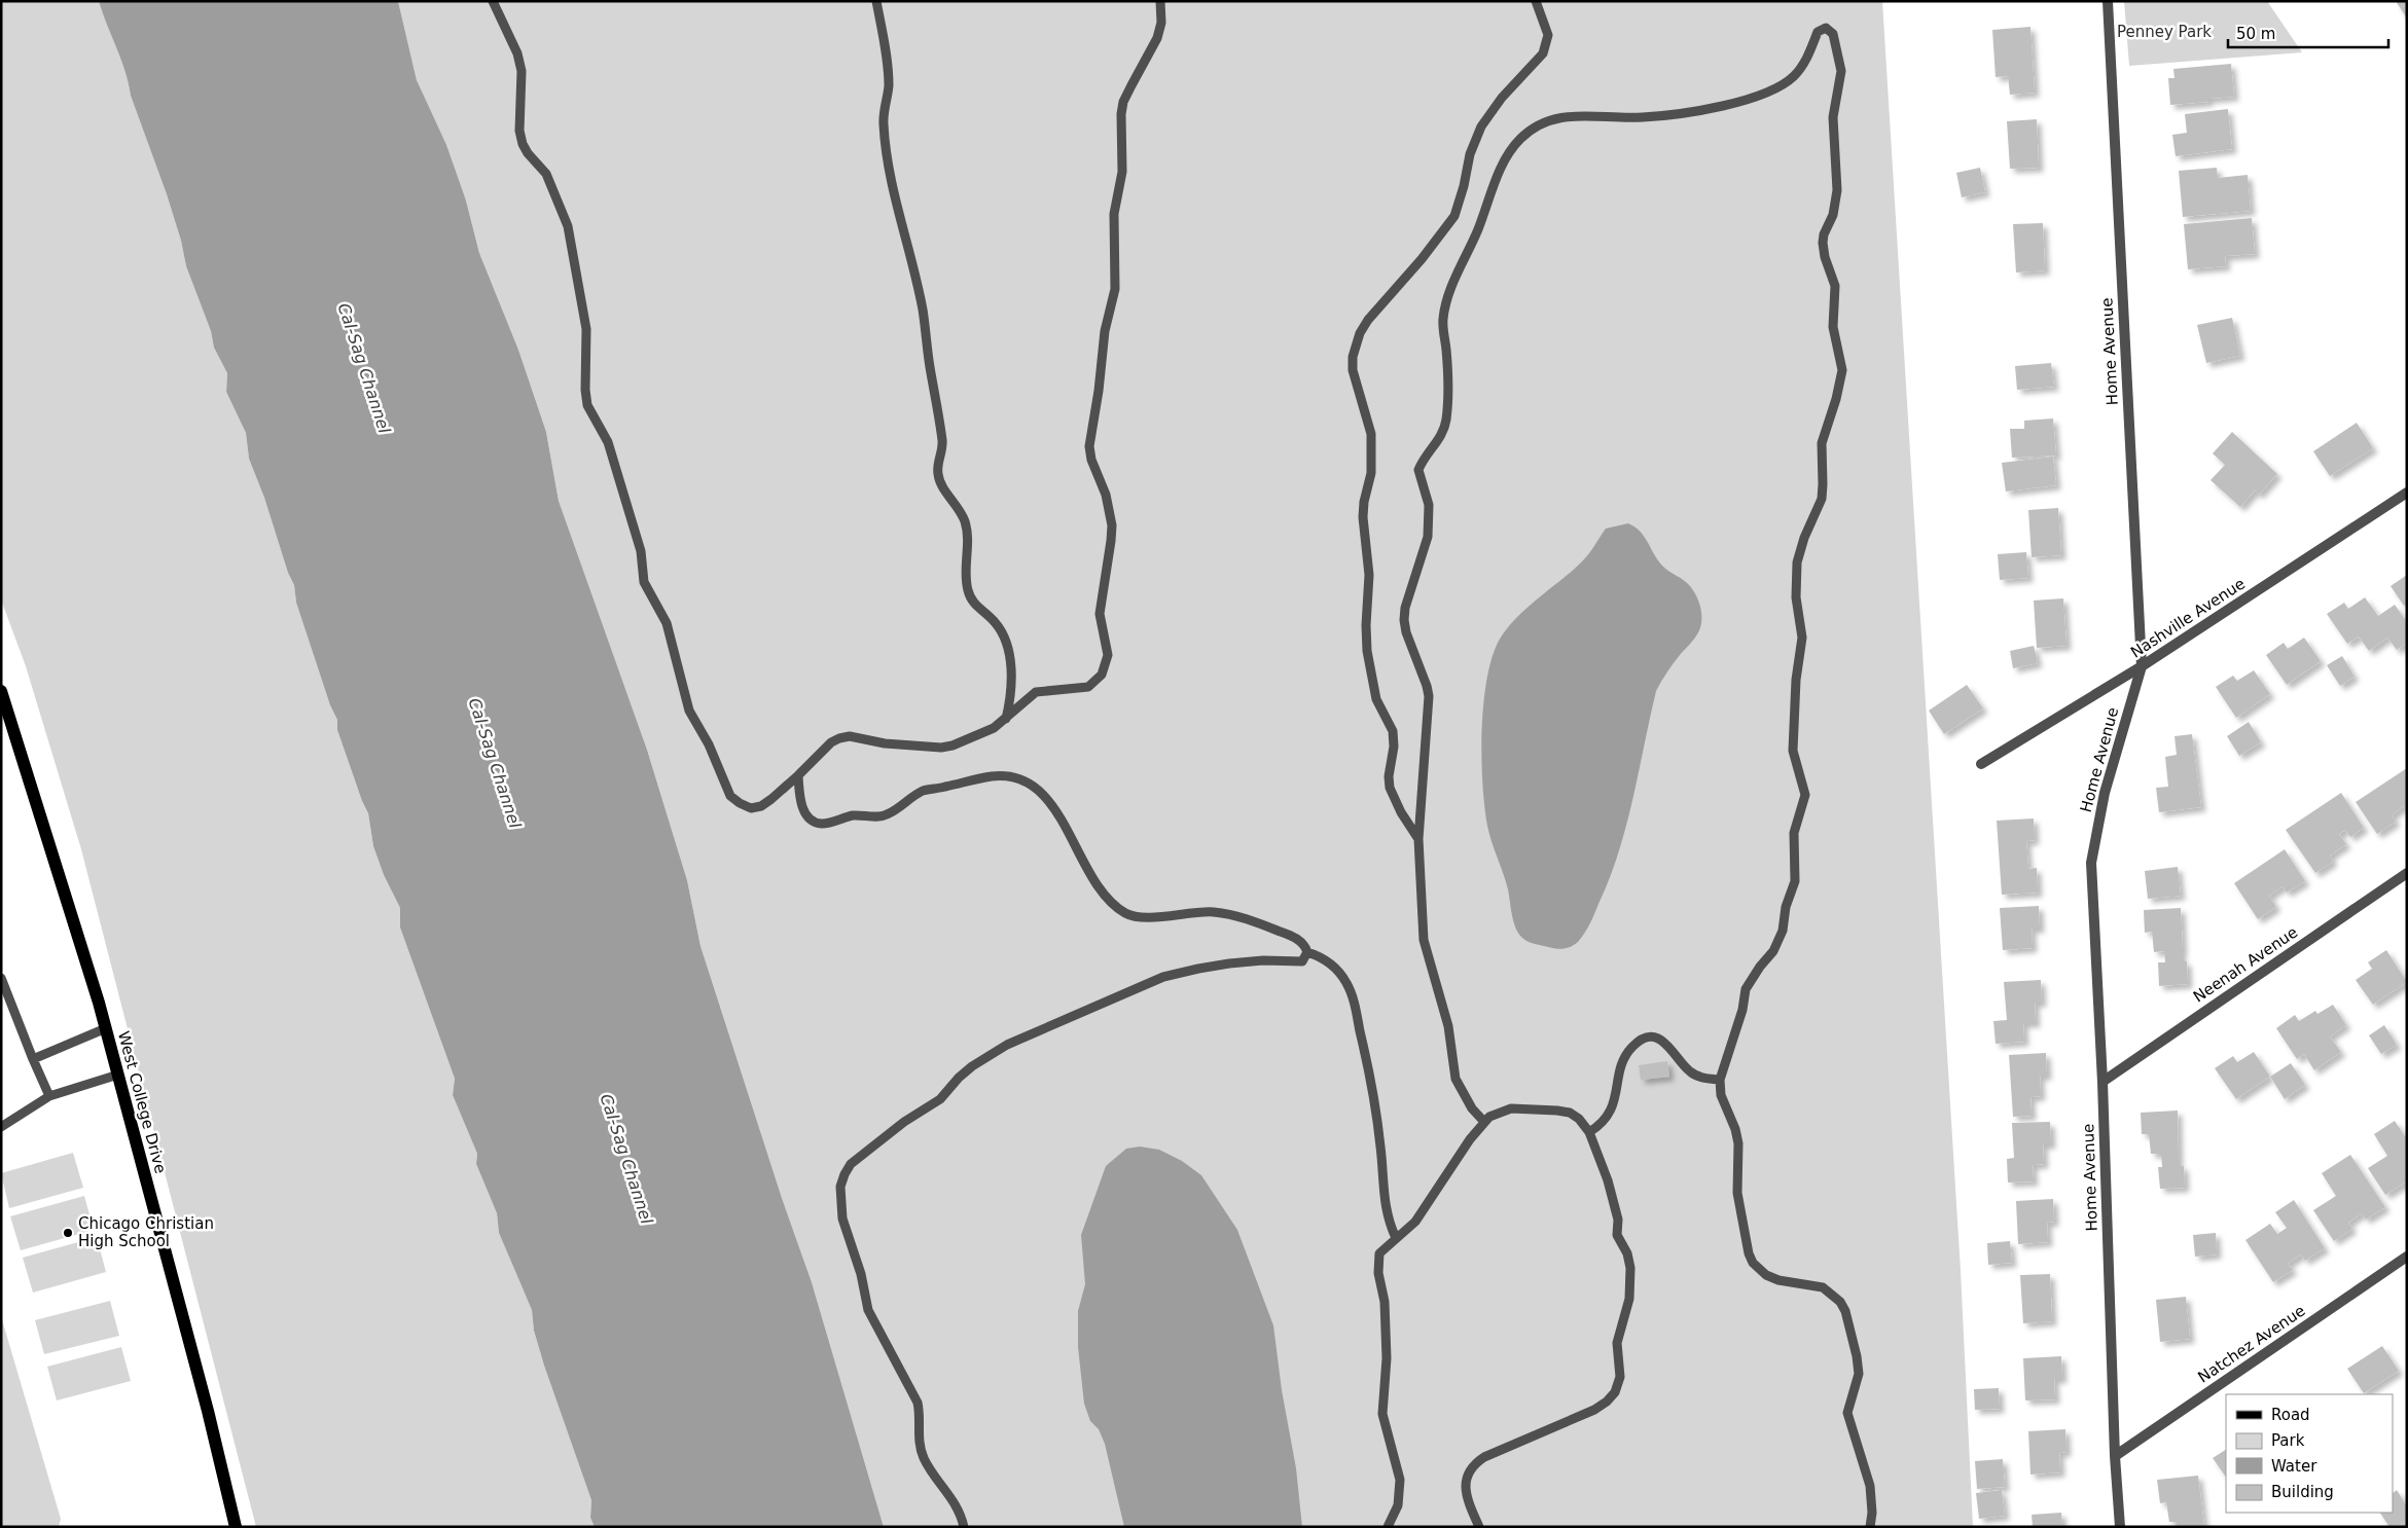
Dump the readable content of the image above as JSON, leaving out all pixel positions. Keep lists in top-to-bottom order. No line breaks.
{"streets":{"main road":["West College Drive"],"street":["Home Avenue","Nashville Avenue","Neenah Avenue","Natchez Avenue"]},"crossings":[["Home Avenue","Nashville Avenue"],["Home Avenue","Neenah Avenue"],["Home Avenue","Natchez Avenue"]],"water":["Cal-Sag Channel"],"parks":["Penney Park"],"places":["Chicago Christian High School"],"legend":["Road","Park","Water","Building"],"scale_bar":"50 m"}
